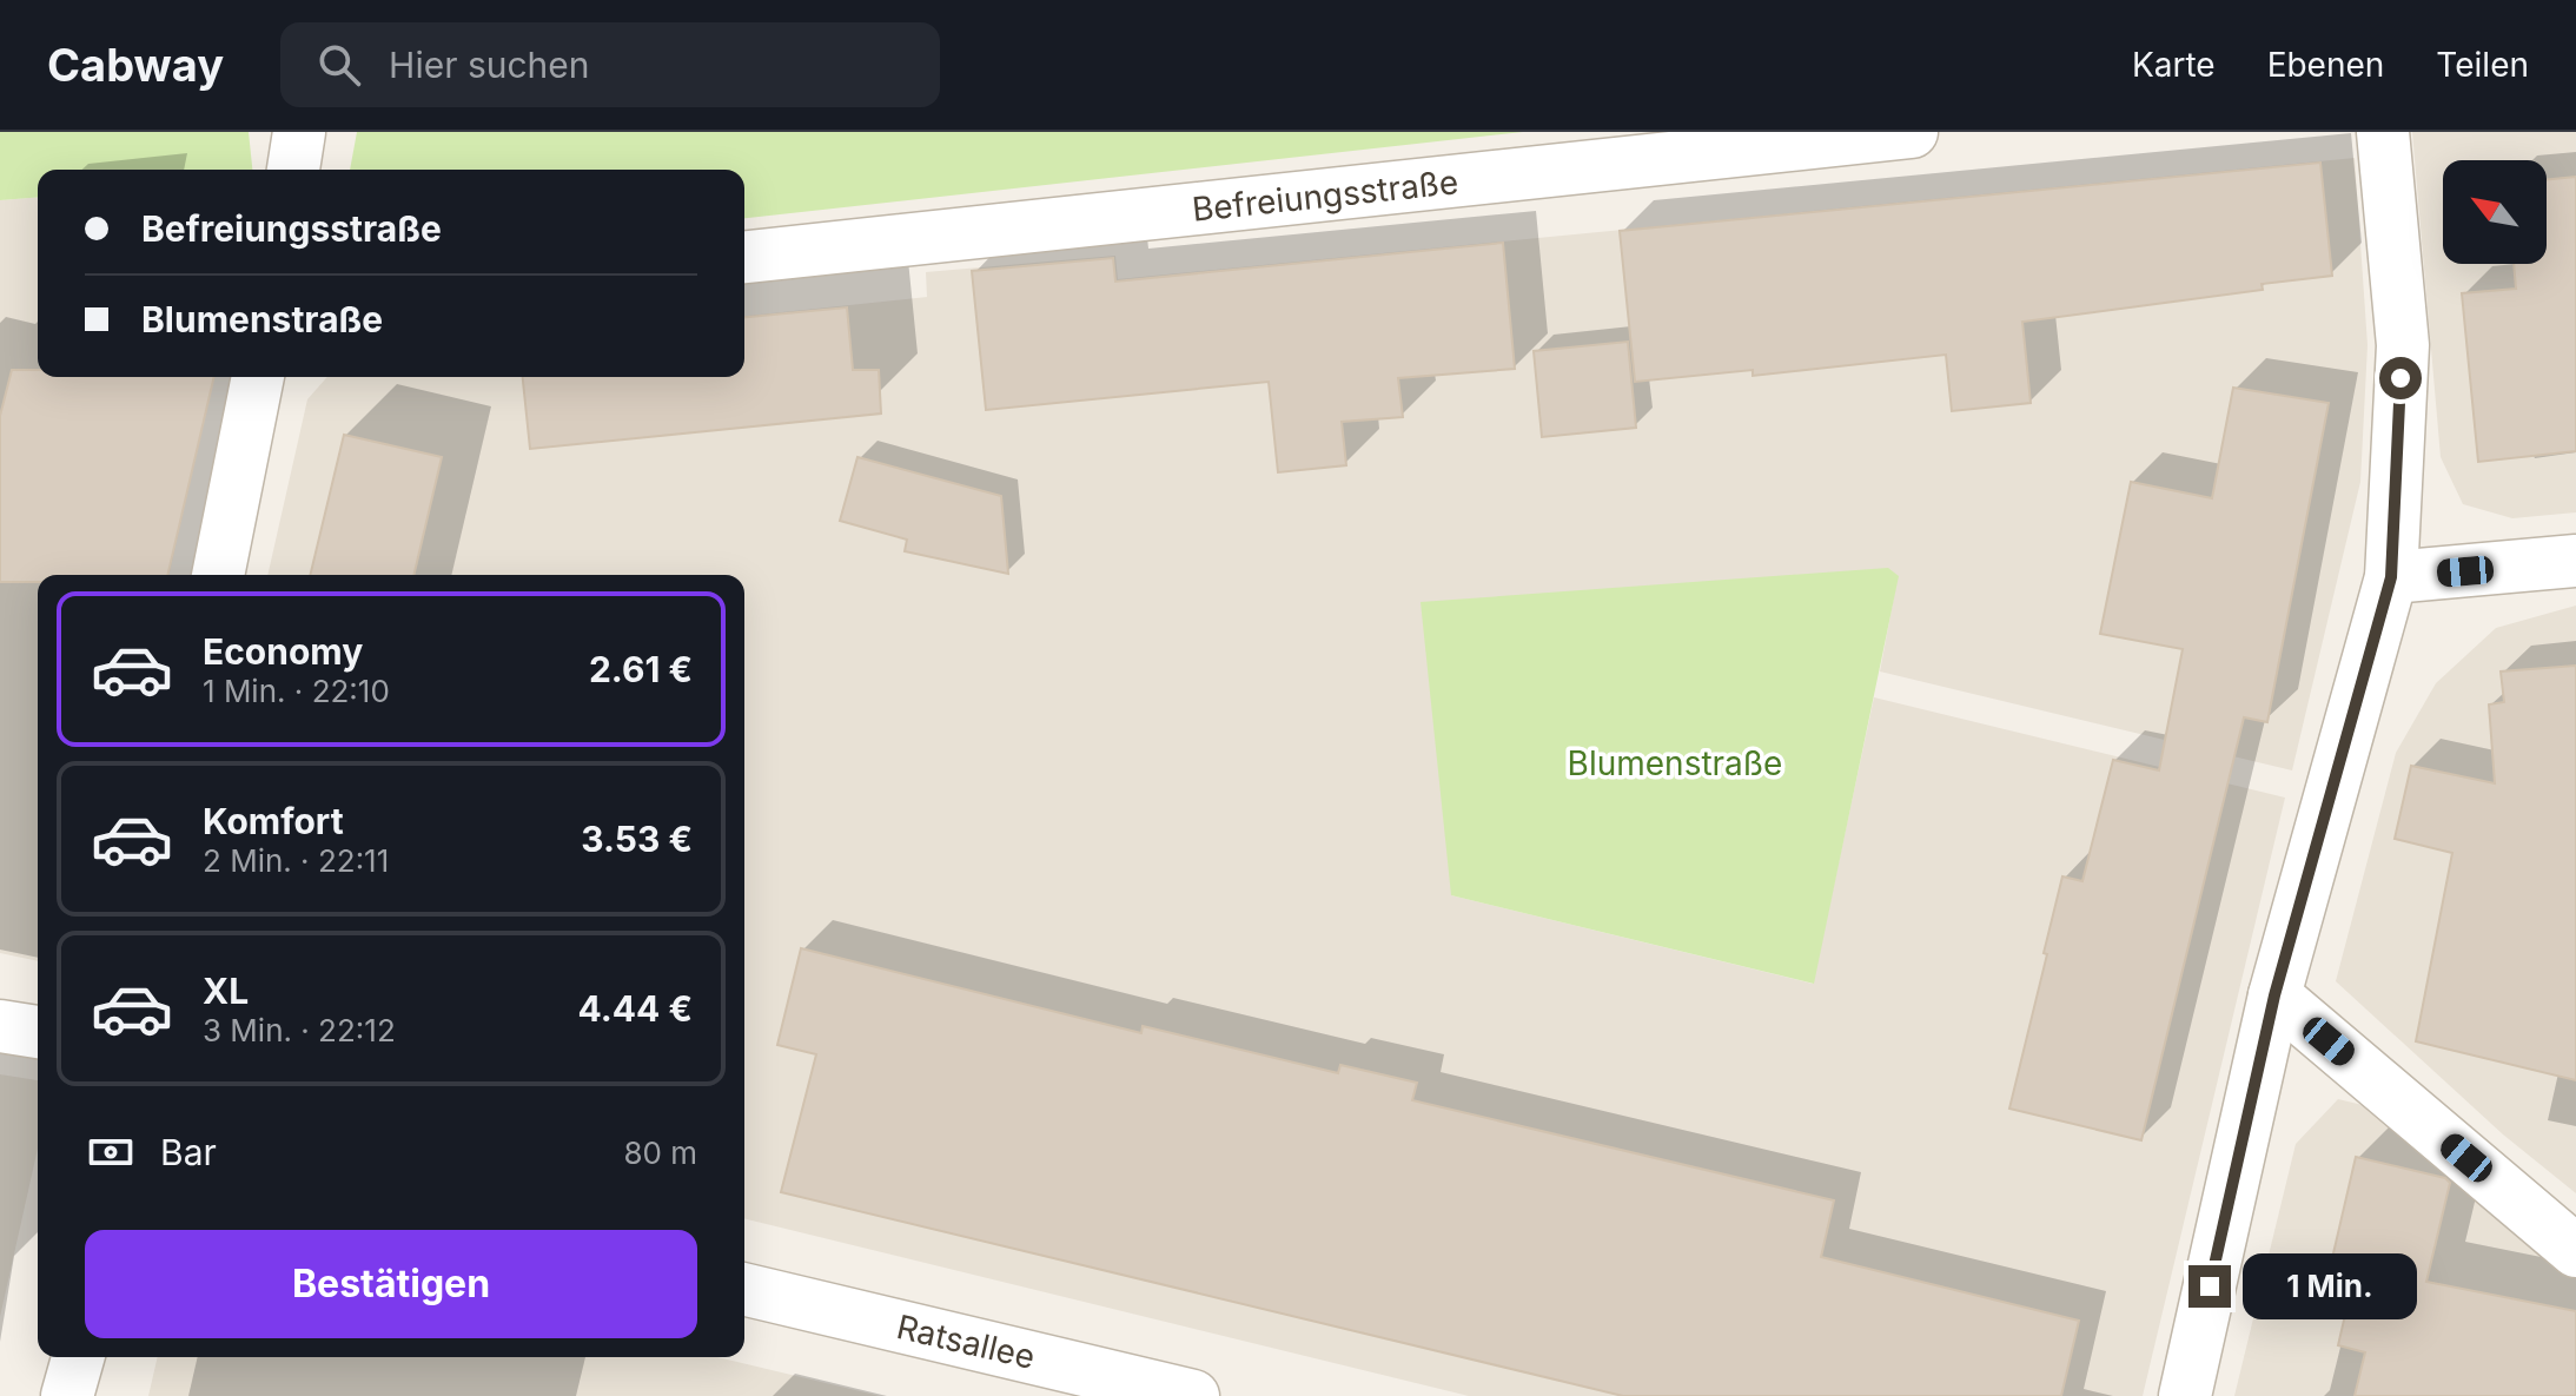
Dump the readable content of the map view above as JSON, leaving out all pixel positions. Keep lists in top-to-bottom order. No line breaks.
{"streets":{"street":["Befreiungsstraße","Ratsallee"]},"parks":["Blumenstraße"],"north":"top left","page":{"header":"Cabway","search":"Hier suchen","nav":["Karte","Ebenen","Teilen"],"banner":["Befreiungsstraße","Blumenstraße"],"list":[{"name":"Economy","note":"1 Min. · 22:10","value":"2.61 €"},{"name":"Komfort","note":"2 Min. · 22:11","value":"3.53 €"},{"name":"XL","note":"3 Min. · 22:12","value":"4.44 €"}],"pay":["Bar","80 m"],"buttons":"Bestätigen","bubble":"1 Min."}}
